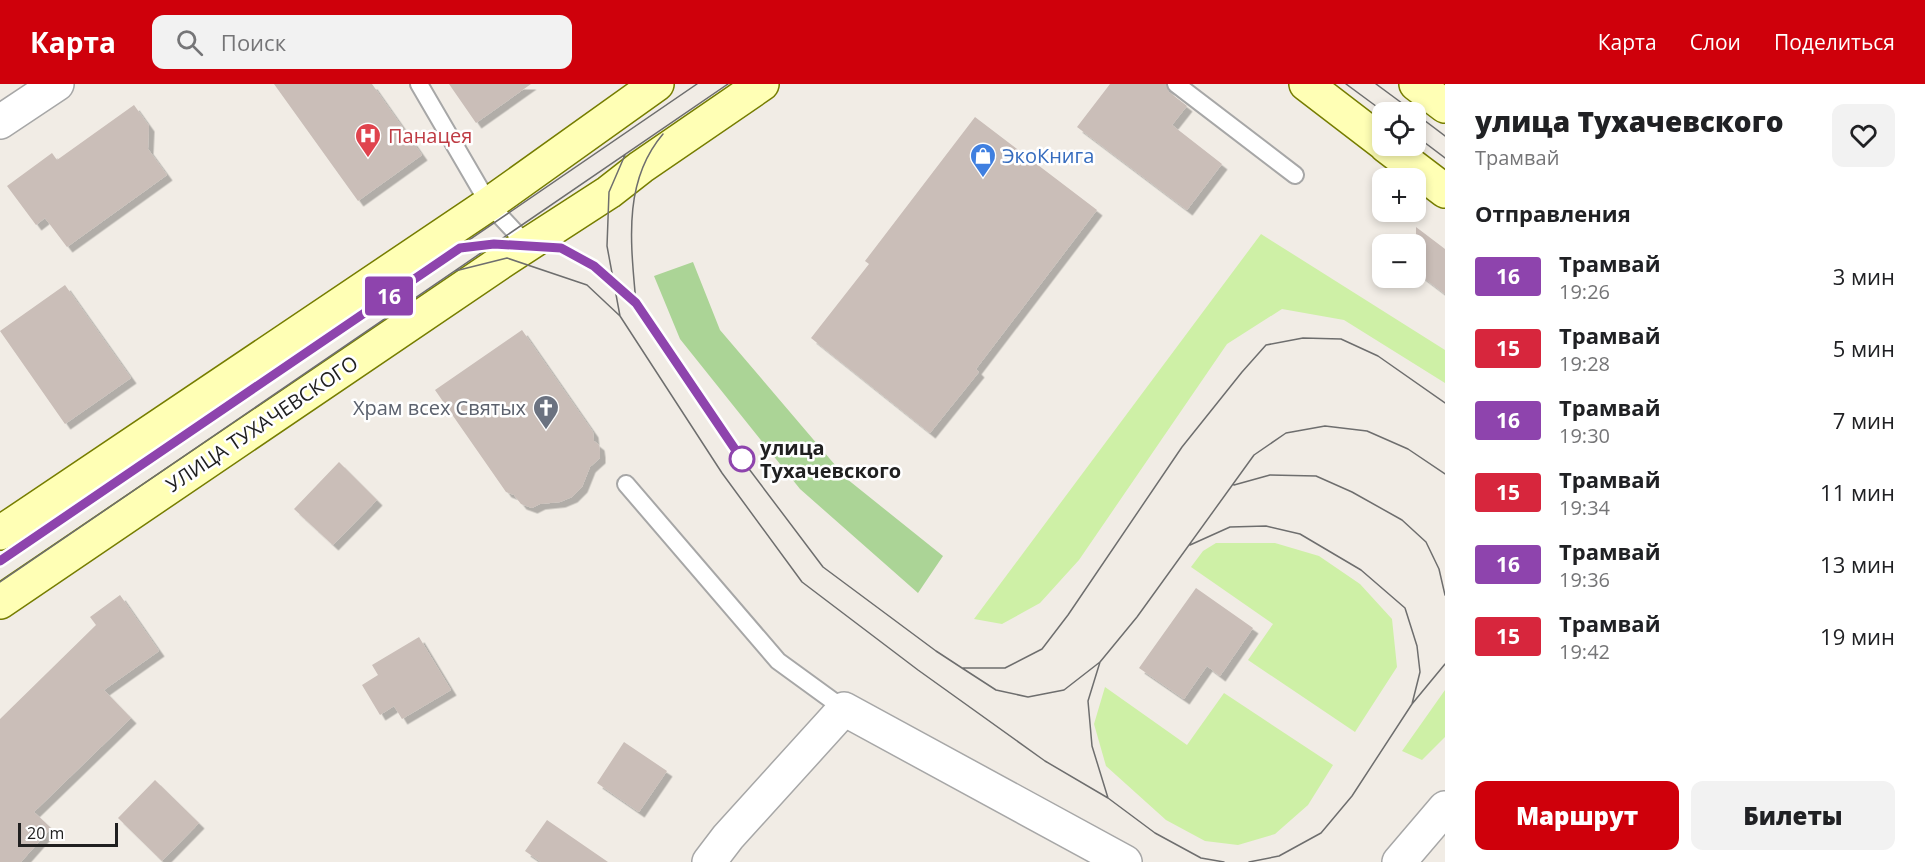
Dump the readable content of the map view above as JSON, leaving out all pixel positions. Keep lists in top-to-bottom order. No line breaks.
{"streets":{"main road":["УЛИЦА ТУХАЧЕВСКОГО"]},"places":{"hospital":["Панацея"],"shop":["ЭкоКнига"],"church":["Храм всех Святых"],"other":["улица Тухачевского"]},"lines":["tram line 16"],"scale_bar":"20 m","page":{"header":"Карта","search":"Поиск","nav":["Карта","Слои","Поделиться"],"on_map":"16","heading":[["улица Тухачевского","Трамвай"],"Отправления"],"map_buttons":["+","−"],"list":[{"mark":"16","name":"Трамвай","note":"19:26","value":"3 мин"},{"mark":"15","name":"Трамвай","note":"19:28","value":"5 мин"},{"mark":"16","name":"Трамвай","note":"19:30","value":"7 мин"},{"mark":"15","name":"Трамвай","note":"19:34","value":"11 мин"},{"mark":"16","name":"Трамвай","note":"19:36","value":"13 мин"},{"mark":"15","name":"Трамвай","note":"19:42","value":"19 мин"}],"buttons":["Маршрут","Билеты"],"scale":"20 m"}}
